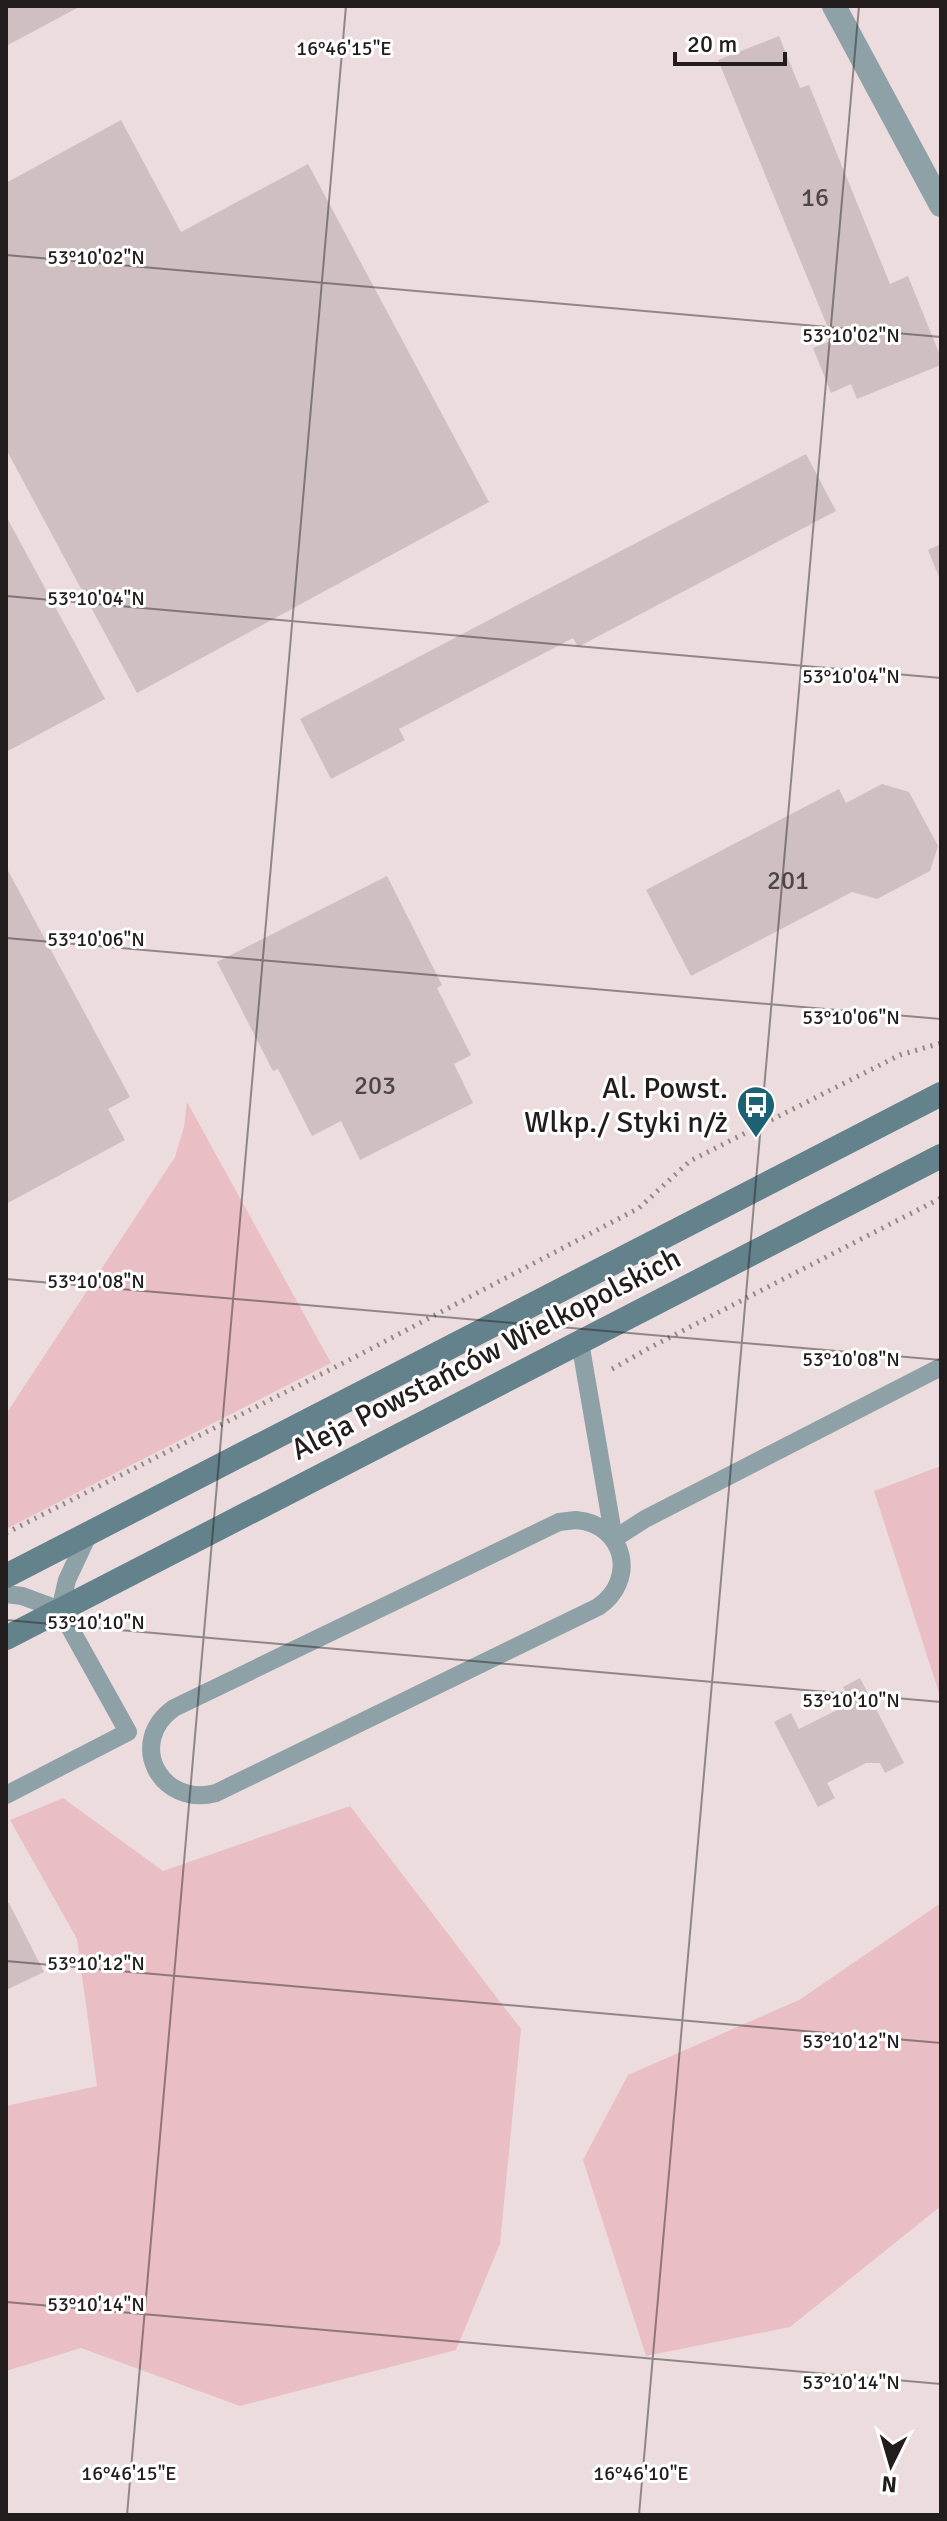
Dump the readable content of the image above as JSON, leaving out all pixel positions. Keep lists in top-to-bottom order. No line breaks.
{"streets":{"main road":["Aleja Powstańców Wielkopolskich"]},"places":{"bus stop":["Al. Powst. Wlkp./ Styki n/ż"]},"house_numbers":["16","201","203"],"scale_bar":"20 m","north":"bottom","coordinates":["16°46'15\"E","53°10'02\"N","53°10'04\"N","53°10'06\"N","53°10'08\"N","53°10'10\"N","53°10'12\"N","53°10'14\"N","16°46'10\"E"]}
